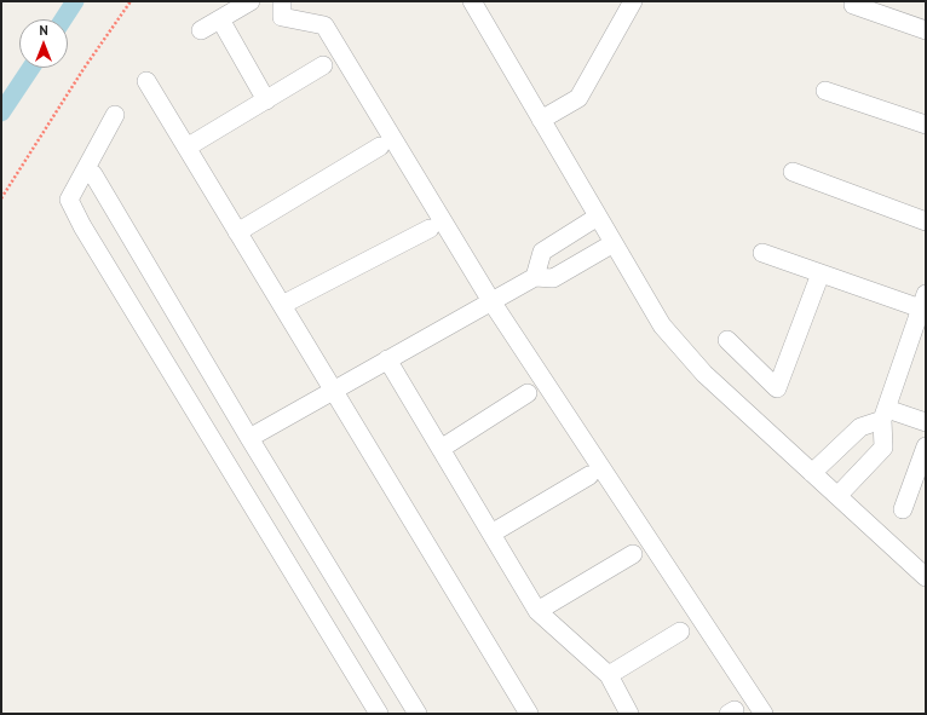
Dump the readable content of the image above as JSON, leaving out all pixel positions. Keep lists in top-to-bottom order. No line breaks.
{"north":"top"}
